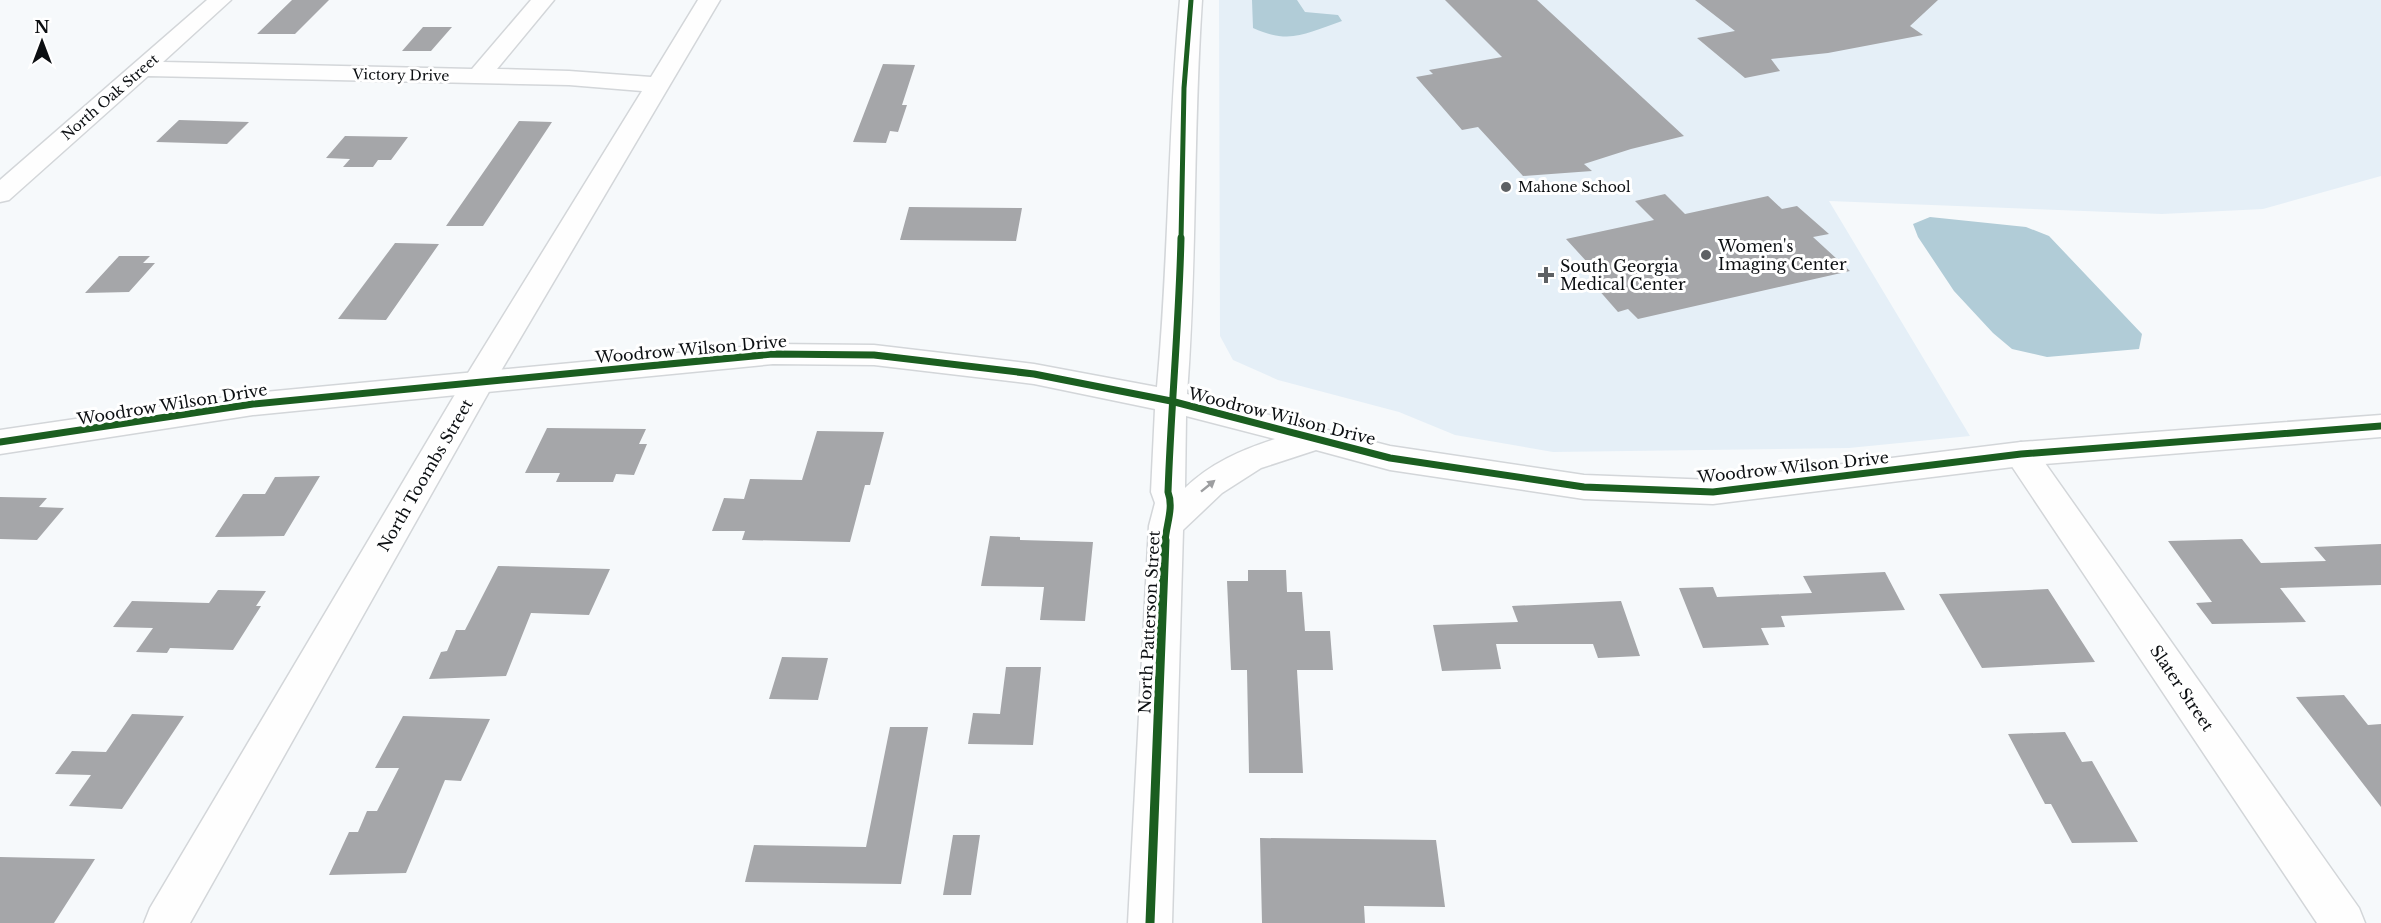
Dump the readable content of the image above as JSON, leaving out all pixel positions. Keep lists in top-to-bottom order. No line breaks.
{"streets":{"main road":["Victory Drive","North Oak Street","Woodrow Wilson Drive","North Toombs Street","North Patterson Street","Slater Street"]},"crossings":[["Victory Drive","North Oak Street"],["Victory Drive","North Toombs Street"],["Woodrow Wilson Drive","North Toombs Street"],["Woodrow Wilson Drive","North Patterson Street"],["Woodrow Wilson Drive","Slater Street"]],"places":{"other":["Mahone School","Women's Imaging Center"],"health":["South Georgia Medical Center"]},"north":"top"}
